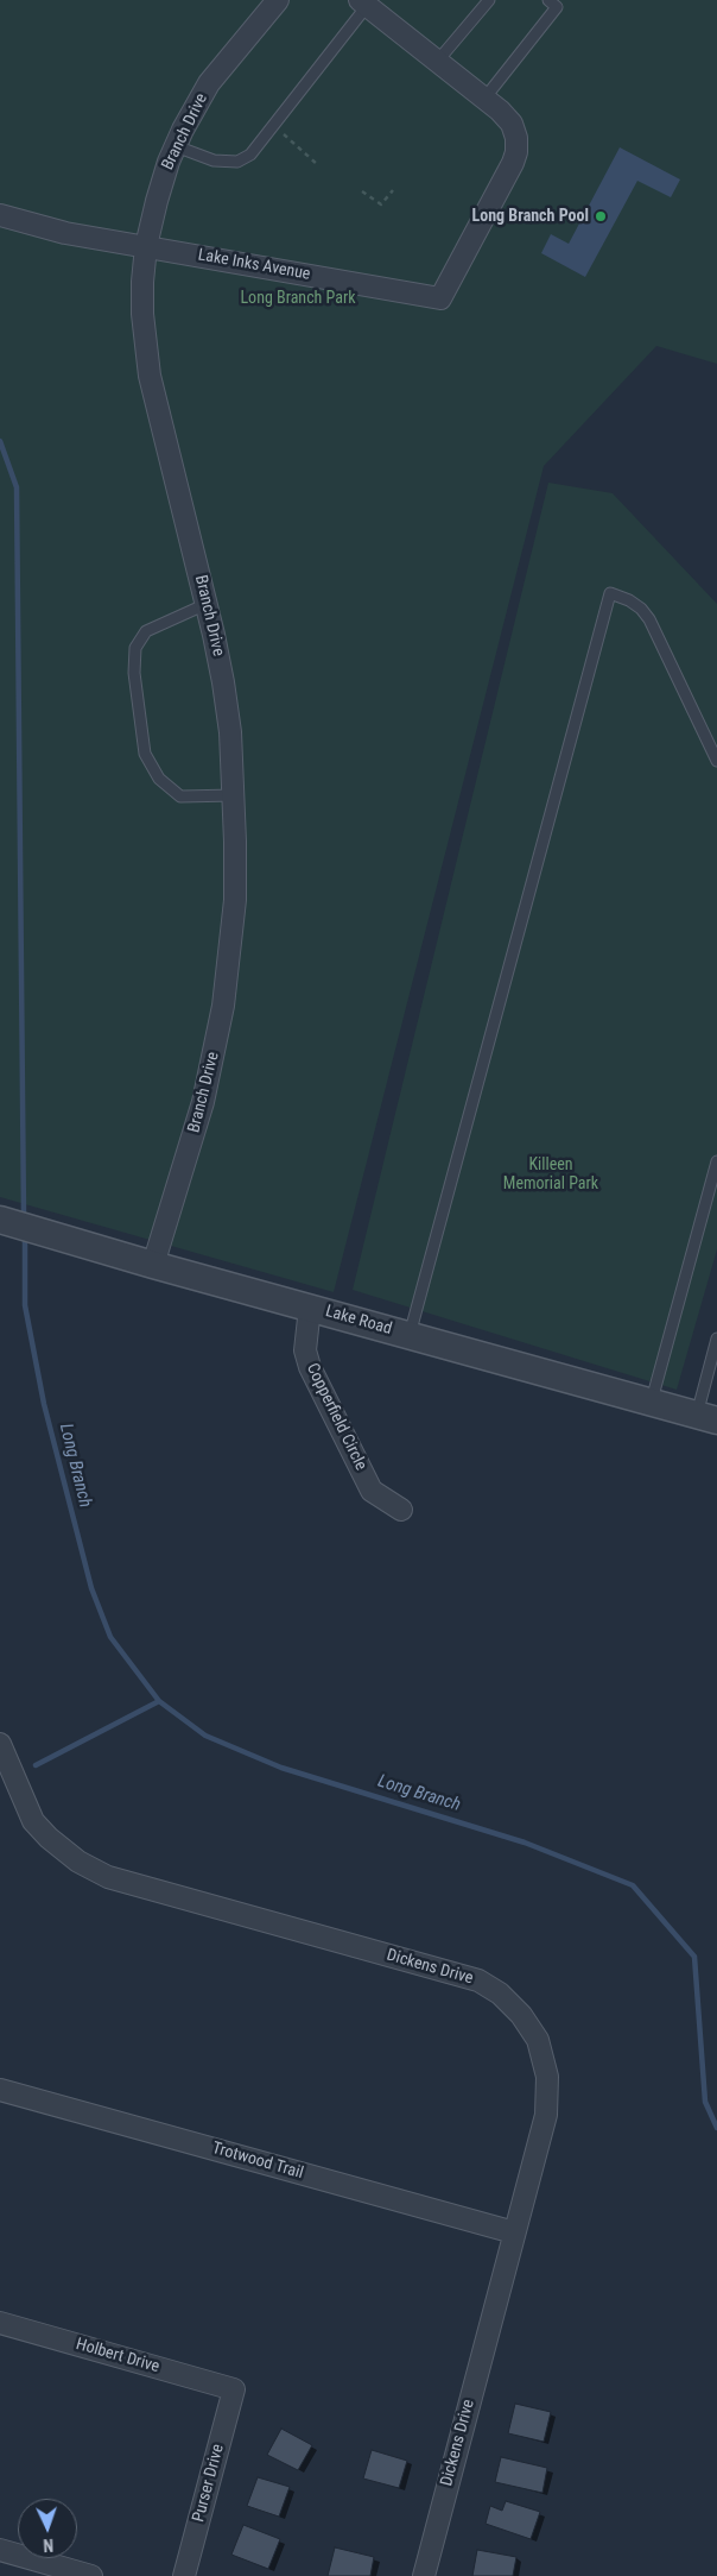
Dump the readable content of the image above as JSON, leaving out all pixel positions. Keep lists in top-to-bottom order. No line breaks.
{"streets":{"street":["Branch Drive","Lake Inks Avenue","Lake Road","Copperfield Circle","Dickens Drive","Trotwood Trail","Holbert Drive","Purser Drive"]},"crossings":[["Branch Drive","Lake Inks Avenue"],["Branch Drive","Lake Road"],["Lake Road","Copperfield Circle"],["Dickens Drive","Trotwood Trail"],["Holbert Drive","Purser Drive"]],"water":["Long Branch"],"parks":["Long Branch Park","Killeen Memorial Park"],"places":["Long Branch Pool"],"north":"bottom"}
